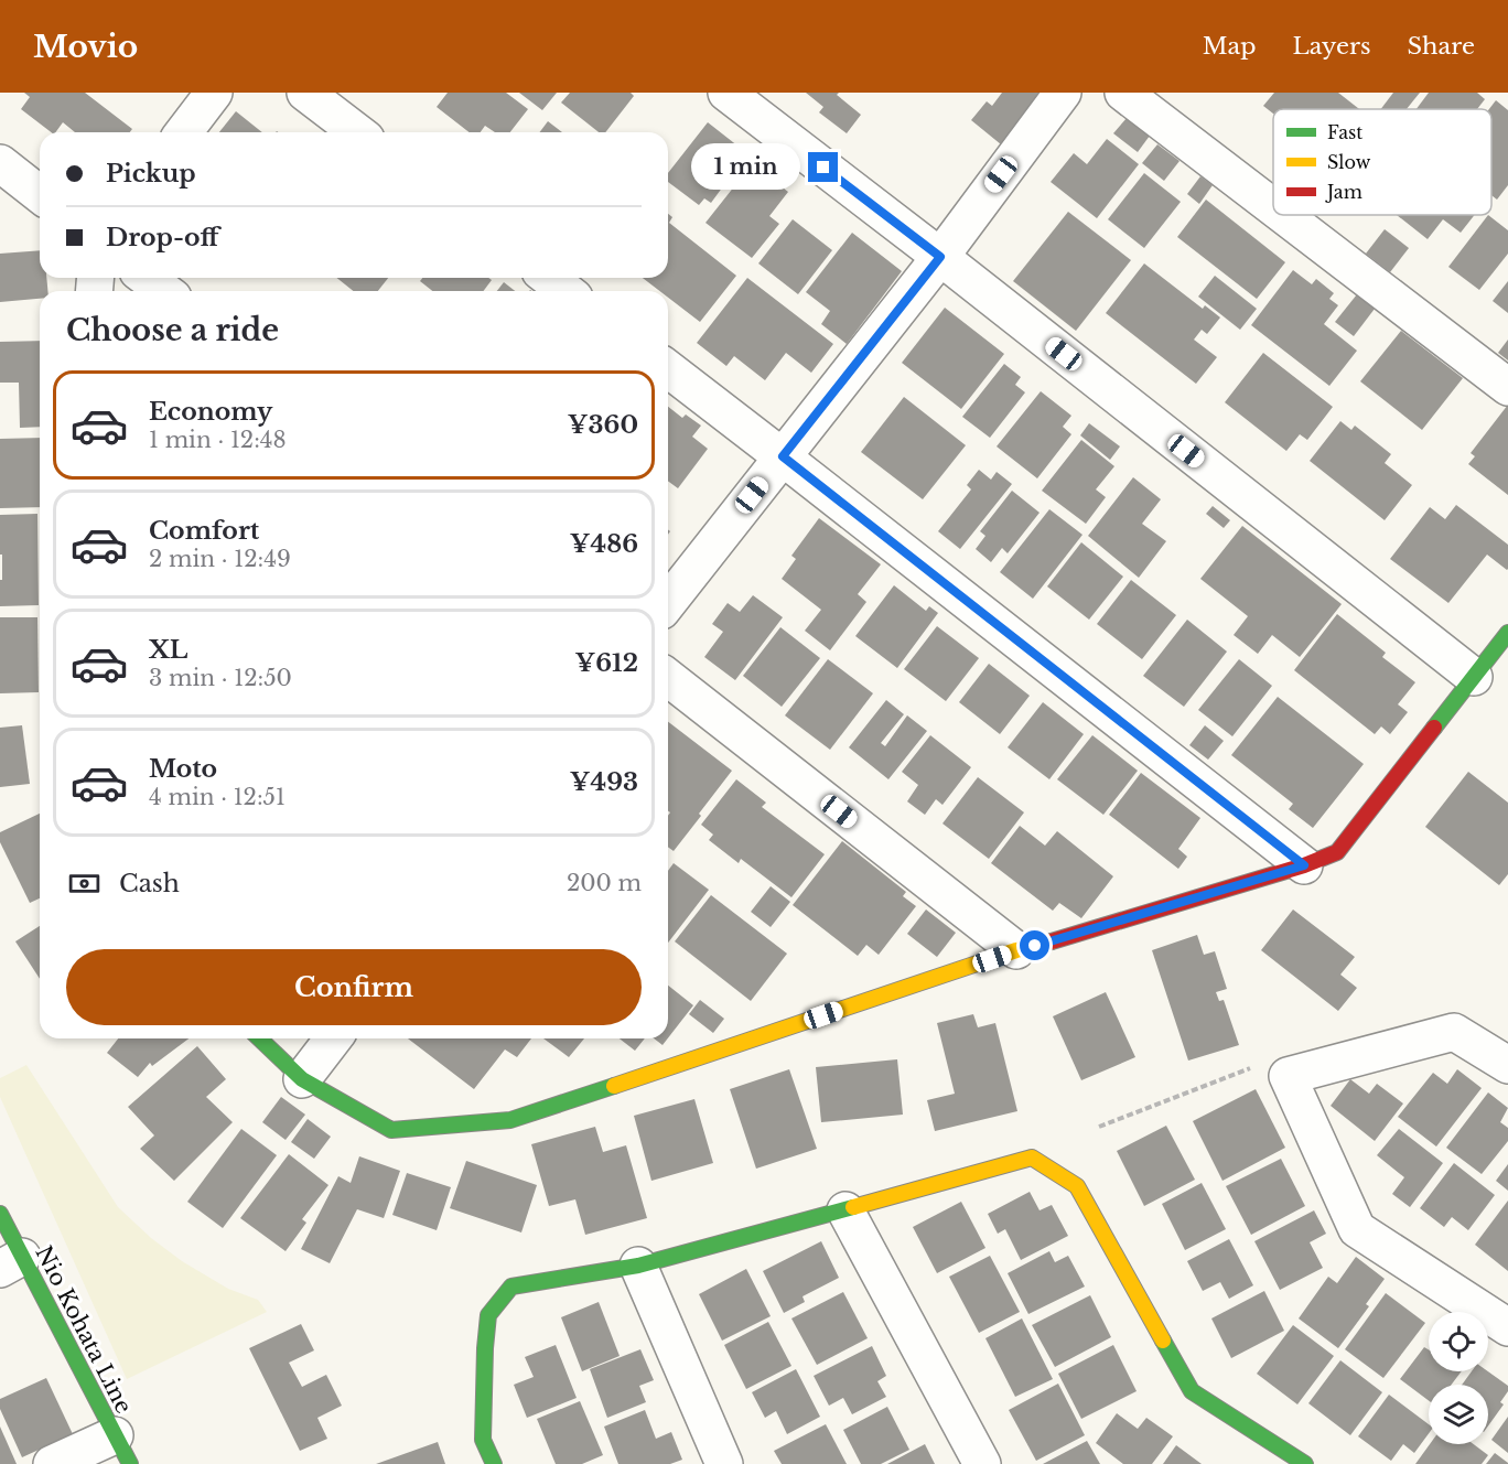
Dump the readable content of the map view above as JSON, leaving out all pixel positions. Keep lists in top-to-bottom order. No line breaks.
{"streets":{"street":["Nio Kohata Line"]},"legend":["Fast","Slow","Jam"],"page":{"header":"Movio","nav":["Map","Layers","Share"],"banner":["Pickup","Drop-off"],"bubble":"1 min","heading":"Choose a ride","list":[{"name":"Economy","note":"1 min · 12:48","value":"¥360"},{"name":"Comfort","note":"2 min · 12:49","value":"¥486"},{"name":"XL","note":"3 min · 12:50","value":"¥612"},{"name":"Moto","note":"4 min · 12:51","value":"¥493"}],"pay":["Cash","200 m"],"buttons":"Confirm"}}
